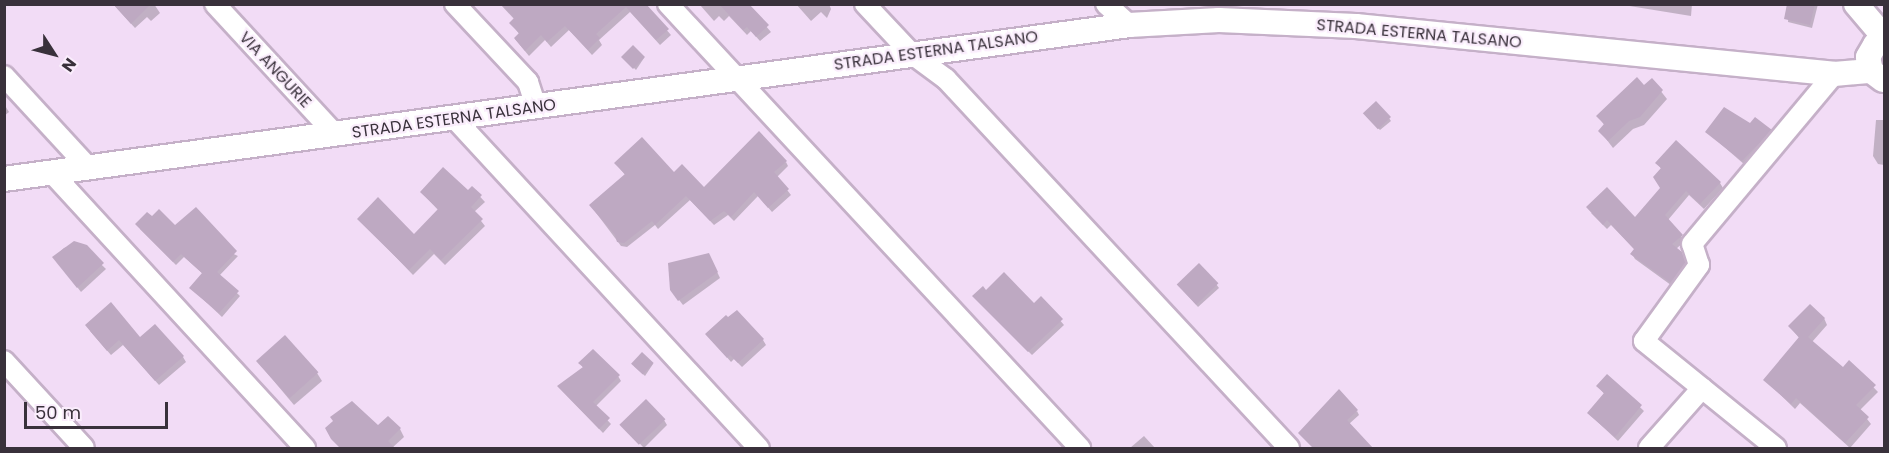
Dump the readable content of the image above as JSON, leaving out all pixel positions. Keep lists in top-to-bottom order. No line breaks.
{"streets":{"street":["STRADA ESTERNA TALSANO","VIA ANGURIE"]},"crossings":[["STRADA ESTERNA TALSANO","VIA ANGURIE"]],"scale_bar":"50 m","north":"bottom right"}
